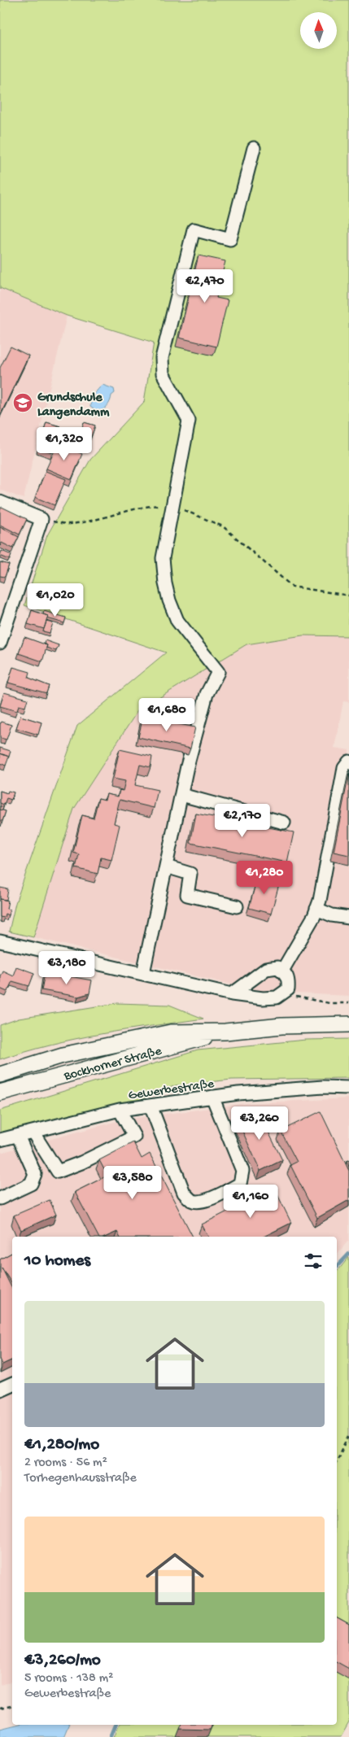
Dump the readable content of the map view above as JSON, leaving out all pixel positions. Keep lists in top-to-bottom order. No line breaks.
{"streets":{"main road":["Bockhorner Straße"],"street":["Gewerbestraße"]},"places":{"school or university":["Grundschule Langendamm"]},"north":"top","page":{"price":["€2,470","€1,320","€1,020","€1,680","€2,170","€1,280","€3,180","€3,260","€3,580","€1,160"],"heading":"10 homes","list":[{"name":"€1,280/mo","note":"2 rooms · 56 m² · Torhegenhausstraße"},{"name":"€3,260/mo","note":"5 rooms · 138 m² · Gewerbestraße"}]}}
